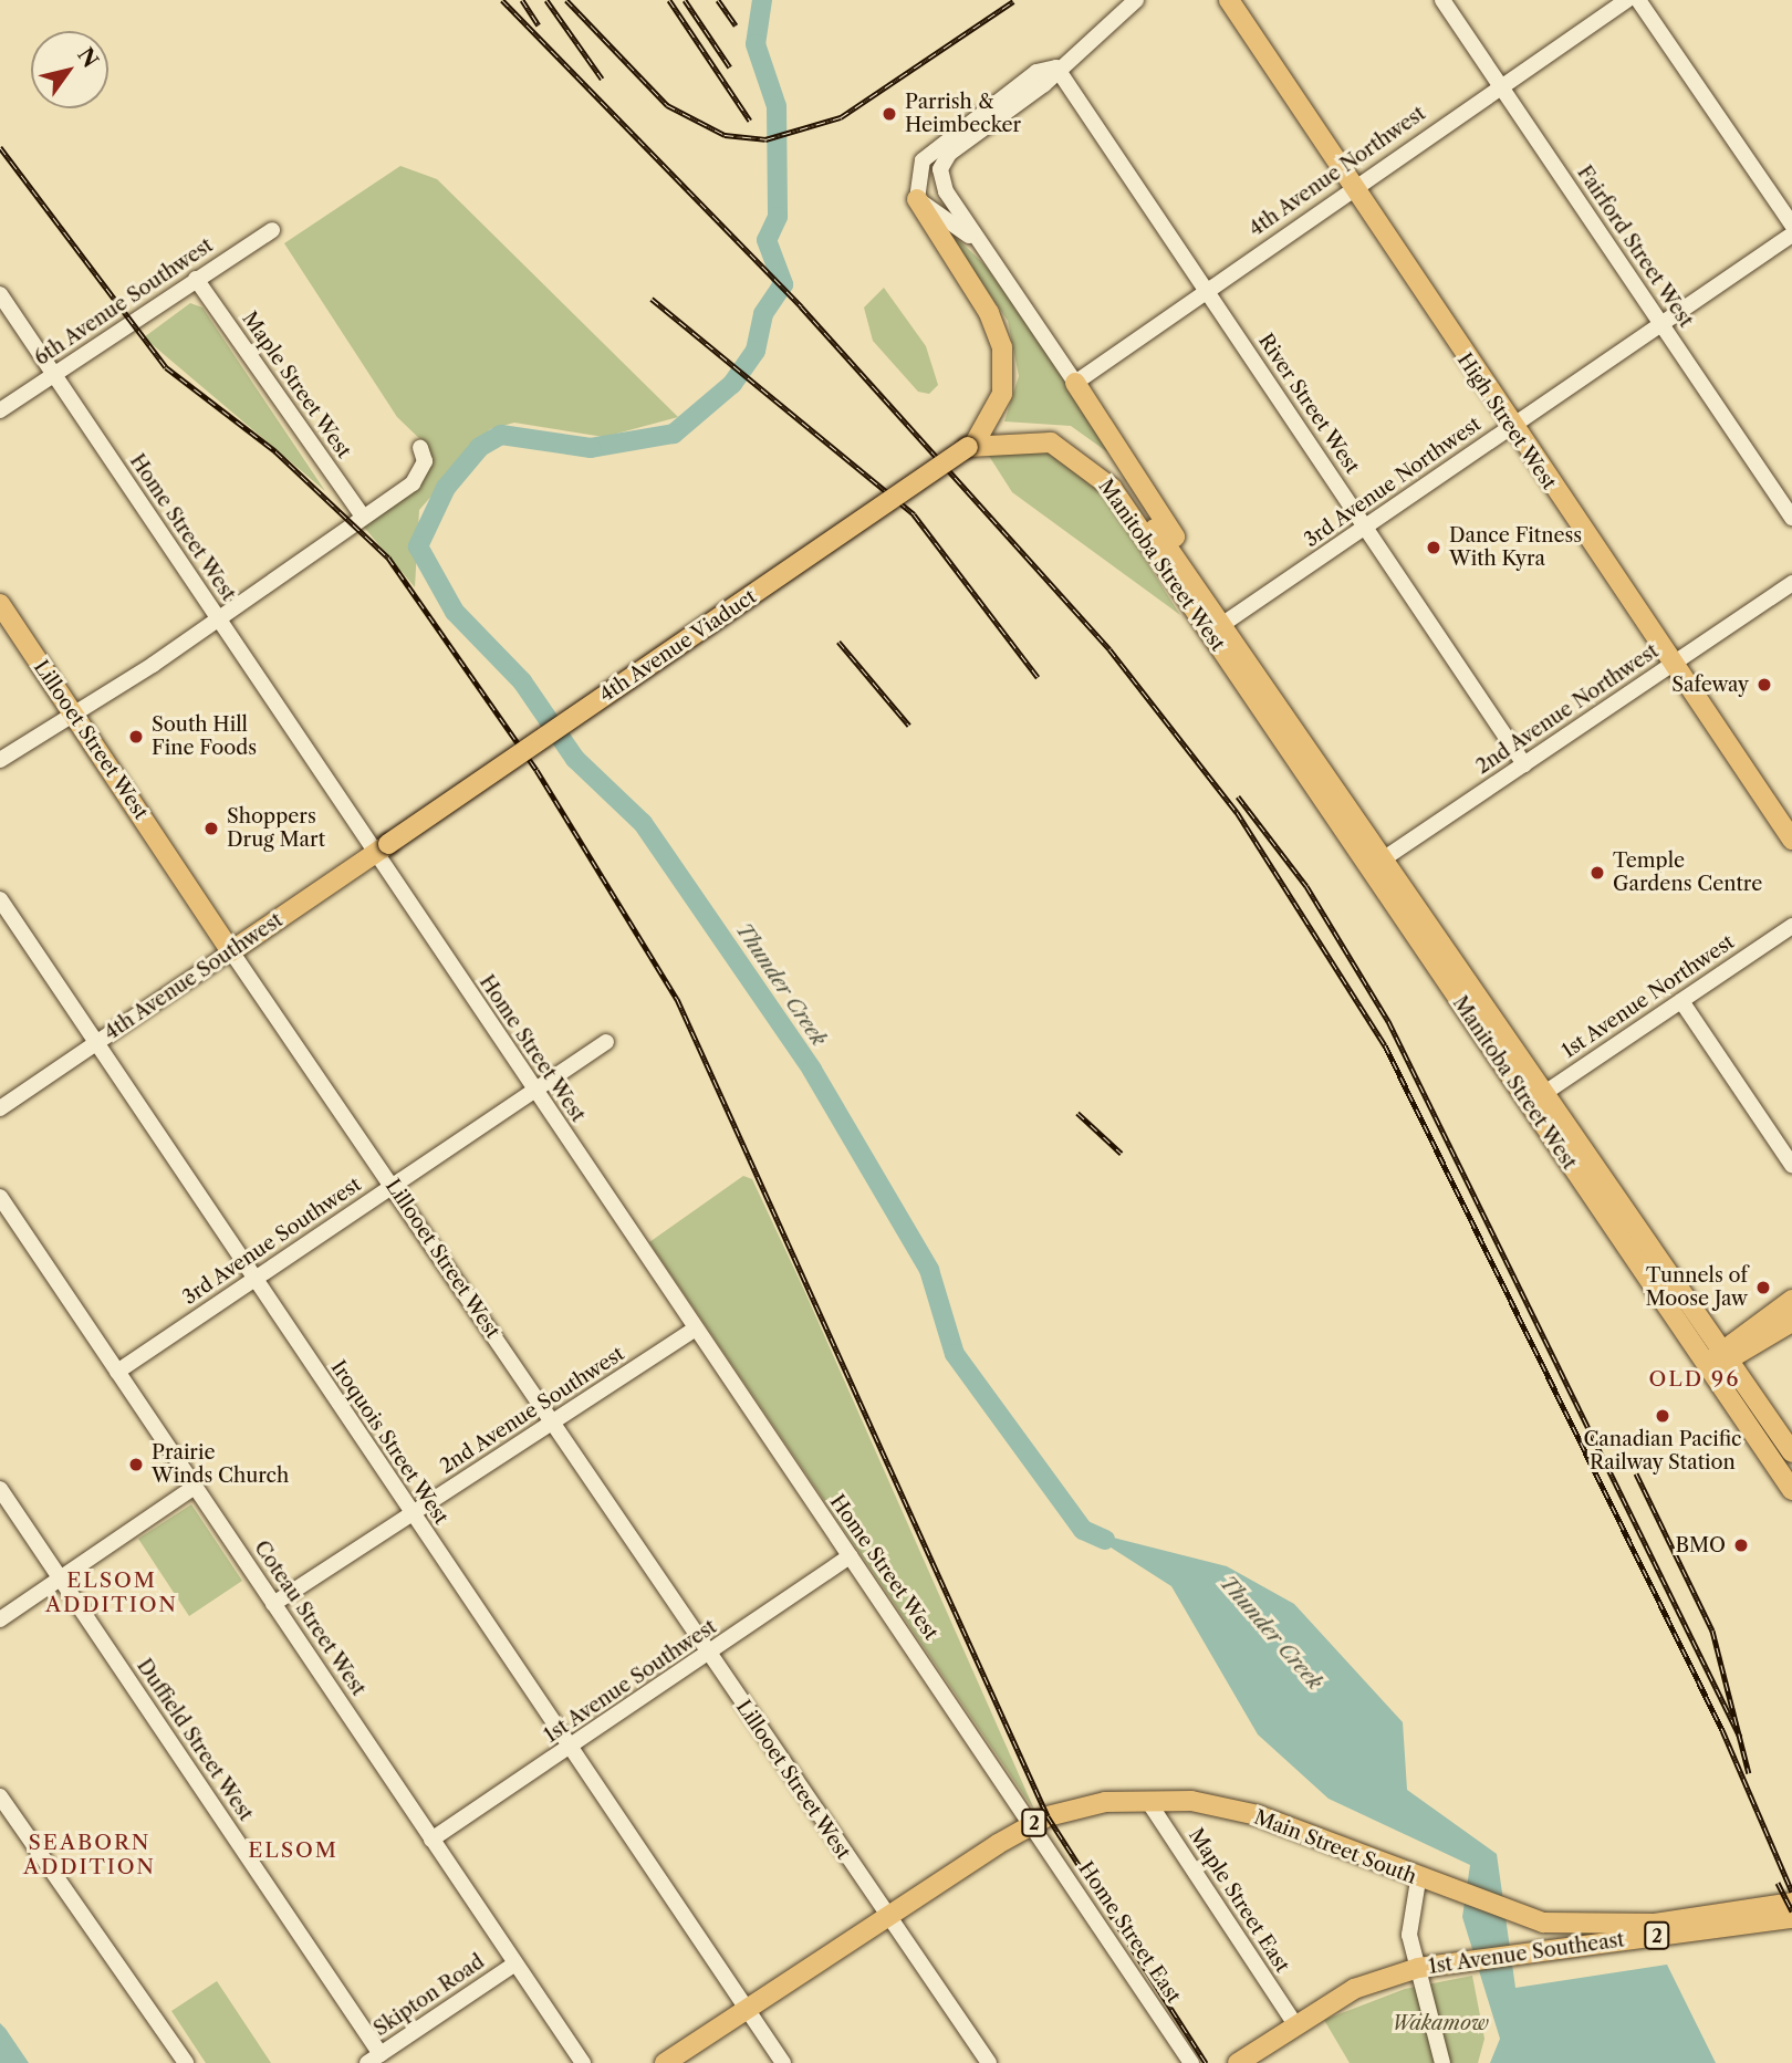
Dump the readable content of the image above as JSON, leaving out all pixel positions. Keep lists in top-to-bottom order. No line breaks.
{"streets":{"main road":["High Street West","Manitoba Street West","4th Avenue Viaduct","Lillooet Street West","4th Avenue Southwest","2","Main Street South","1st Avenue Southeast"],"street":["4th Avenue Northwest","Fairford Street West","6th Avenue Southwest","Maple Street West","River Street West","3rd Avenue Northwest","Home Street West","2nd Avenue Northwest","1st Avenue Northwest","3rd Avenue Southwest","2nd Avenue Southwest","Iroquois Street West","Coteau Street West","1st Avenue Southwest","Duffield Street West","Maple Street East","Home Street East","Skipton Road"]},"crossings":[["4th Avenue Northwest","Fairford Street West"],["4th Avenue Northwest","River Street West"],["4th Avenue Northwest","High Street West"],["Fairford Street West","3rd Avenue Northwest"],["6th Avenue Southwest","Maple Street West"],["6th Avenue Southwest","Home Street West"],["River Street West","3rd Avenue Northwest"],["River Street West","2nd Avenue Northwest"],["High Street West","3rd Avenue Northwest"],["High Street West","2nd Avenue Northwest"],["3rd Avenue Northwest","Manitoba Street West"],["Home Street West","4th Avenue Viaduct"],["Home Street West","4th Avenue Southwest"],["Home Street West","3rd Avenue Southwest"],["Home Street West","2nd Avenue Southwest"],["Home Street West","1st Avenue Southwest"],["Home Street West","Main Street South"],["Home Street West","Home Street East"],["Manitoba Street West","4th Avenue Viaduct"],["Manitoba Street West","2nd Avenue Northwest"],["Manitoba Street West","1st Avenue Northwest"],["4th Avenue Viaduct","4th Avenue Southwest"],["Lillooet Street West","4th Avenue Southwest"],["Lillooet Street West","3rd Avenue Southwest"],["Lillooet Street West","2nd Avenue Southwest"],["Lillooet Street West","1st Avenue Southwest"],["Lillooet Street West","Main Street South"],["4th Avenue Southwest","Iroquois Street West"],["3rd Avenue Southwest","Iroquois Street West"],["3rd Avenue Southwest","Coteau Street West"],["2nd Avenue Southwest","Iroquois Street West"],["2nd Avenue Southwest","Coteau Street West"],["Iroquois Street West","1st Avenue Southwest"],["Iroquois Street West","Main Street South"],["Coteau Street West","1st Avenue Southwest"],["Coteau Street West","Skipton Road"],["Duffield Street West","Skipton Road"],["Main Street South","Maple Street East"],["Main Street South","Home Street East"],["Maple Street East","1st Avenue Southeast"]],"districts":["OLD 96","ELSOM ADDITION","SEABORN ADDITION","ELSOM"],"water":["Thunder Creek"],"parks":["Wakamow"],"places":["Parrish & Heimbecker","Dance Fitness With Kyra","Safeway","South Hill Fine Foods","Shoppers Drug Mart","Temple Gardens Centre","Tunnels of Moose Jaw","Canadian Pacific Railway Station","Prairie Winds Church","BMO"],"north":"top right"}
